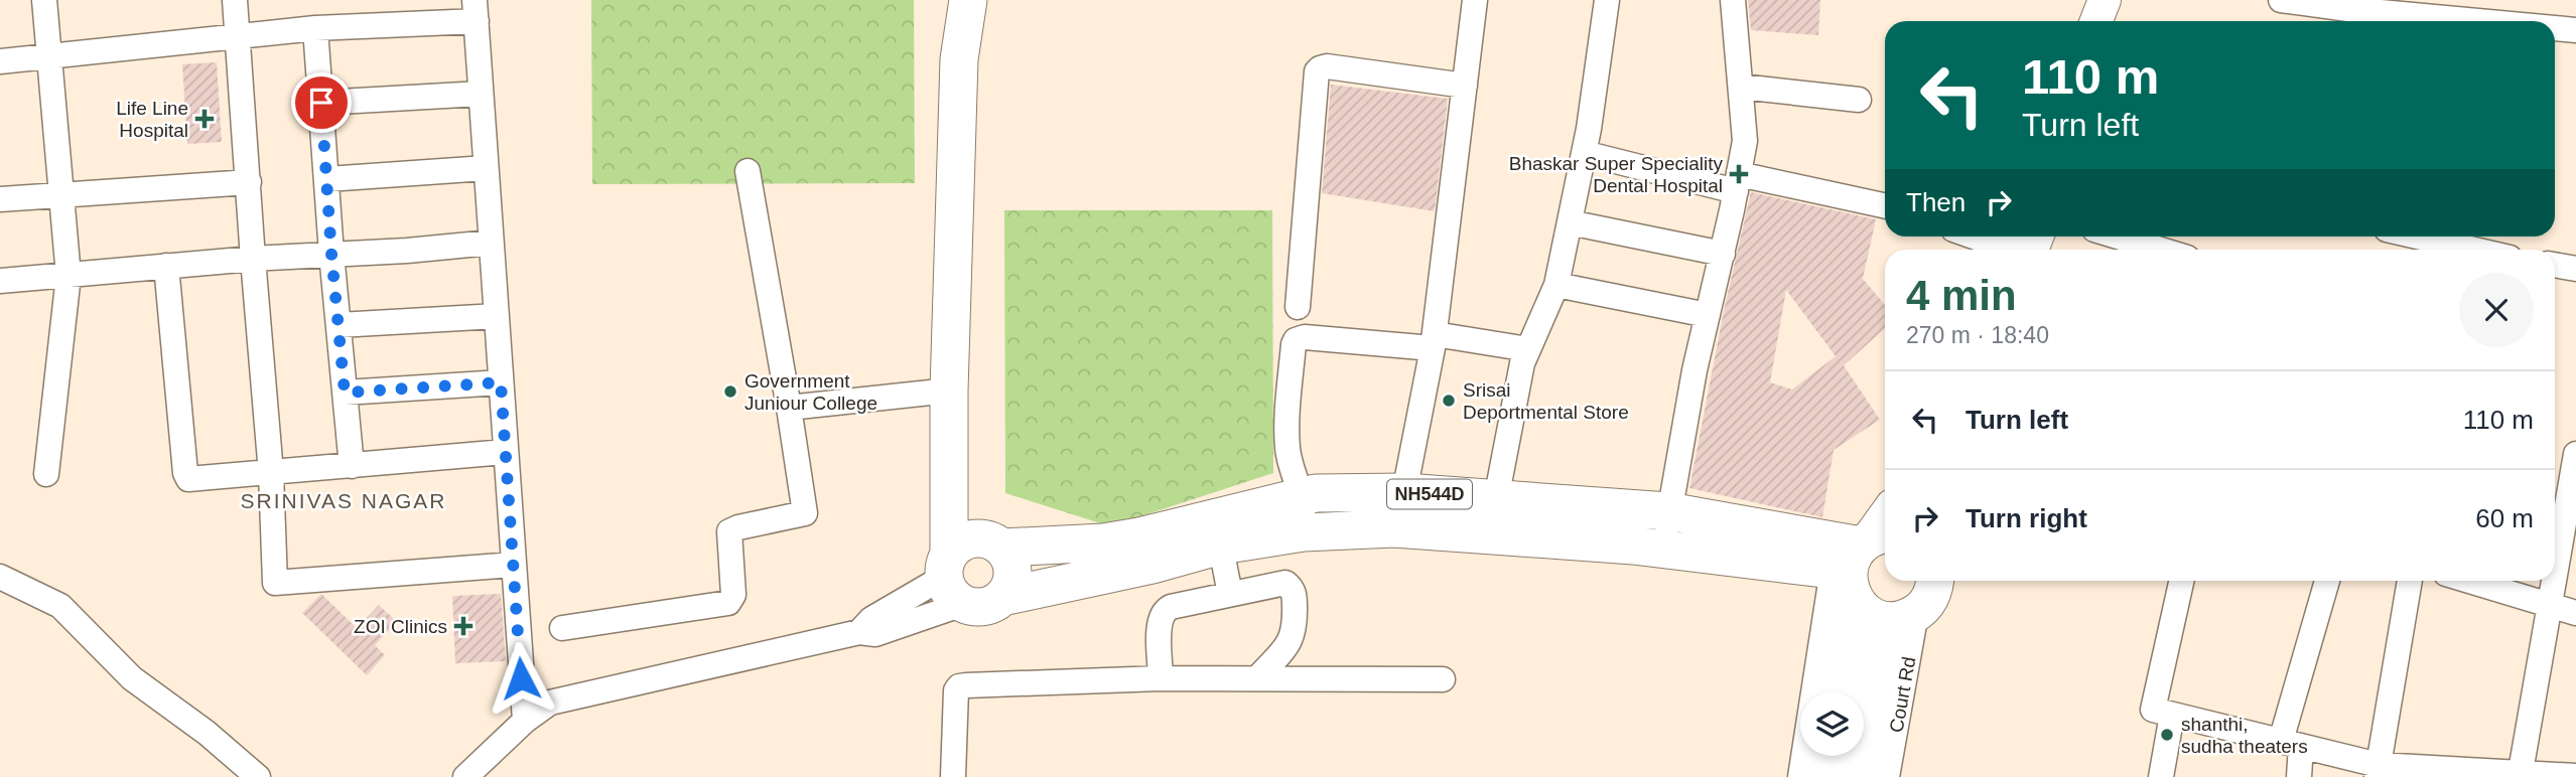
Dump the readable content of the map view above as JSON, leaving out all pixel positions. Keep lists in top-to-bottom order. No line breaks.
{"streets":{"highway":["NH544D"],"street":["Court Rd"]},"crossings":[["NH544D","Court Rd"]],"districts":["SRINIVAS NAGAR"],"places":{"health":["Life Line Hospital","Bhaskar Super Speciality Dental Hospital","ZOI Clinics"],"other":["Government Juniour College","Srisai Deportmental Store","shanthi, sudha theaters"]},"page":{"turn":["110 m","Turn left"],"then":"Then","heading":["4 min","270 m · 18:40"],"list":[{"name":"Turn left","value":"110 m"},{"name":"Turn right","value":"60 m"}]}}
